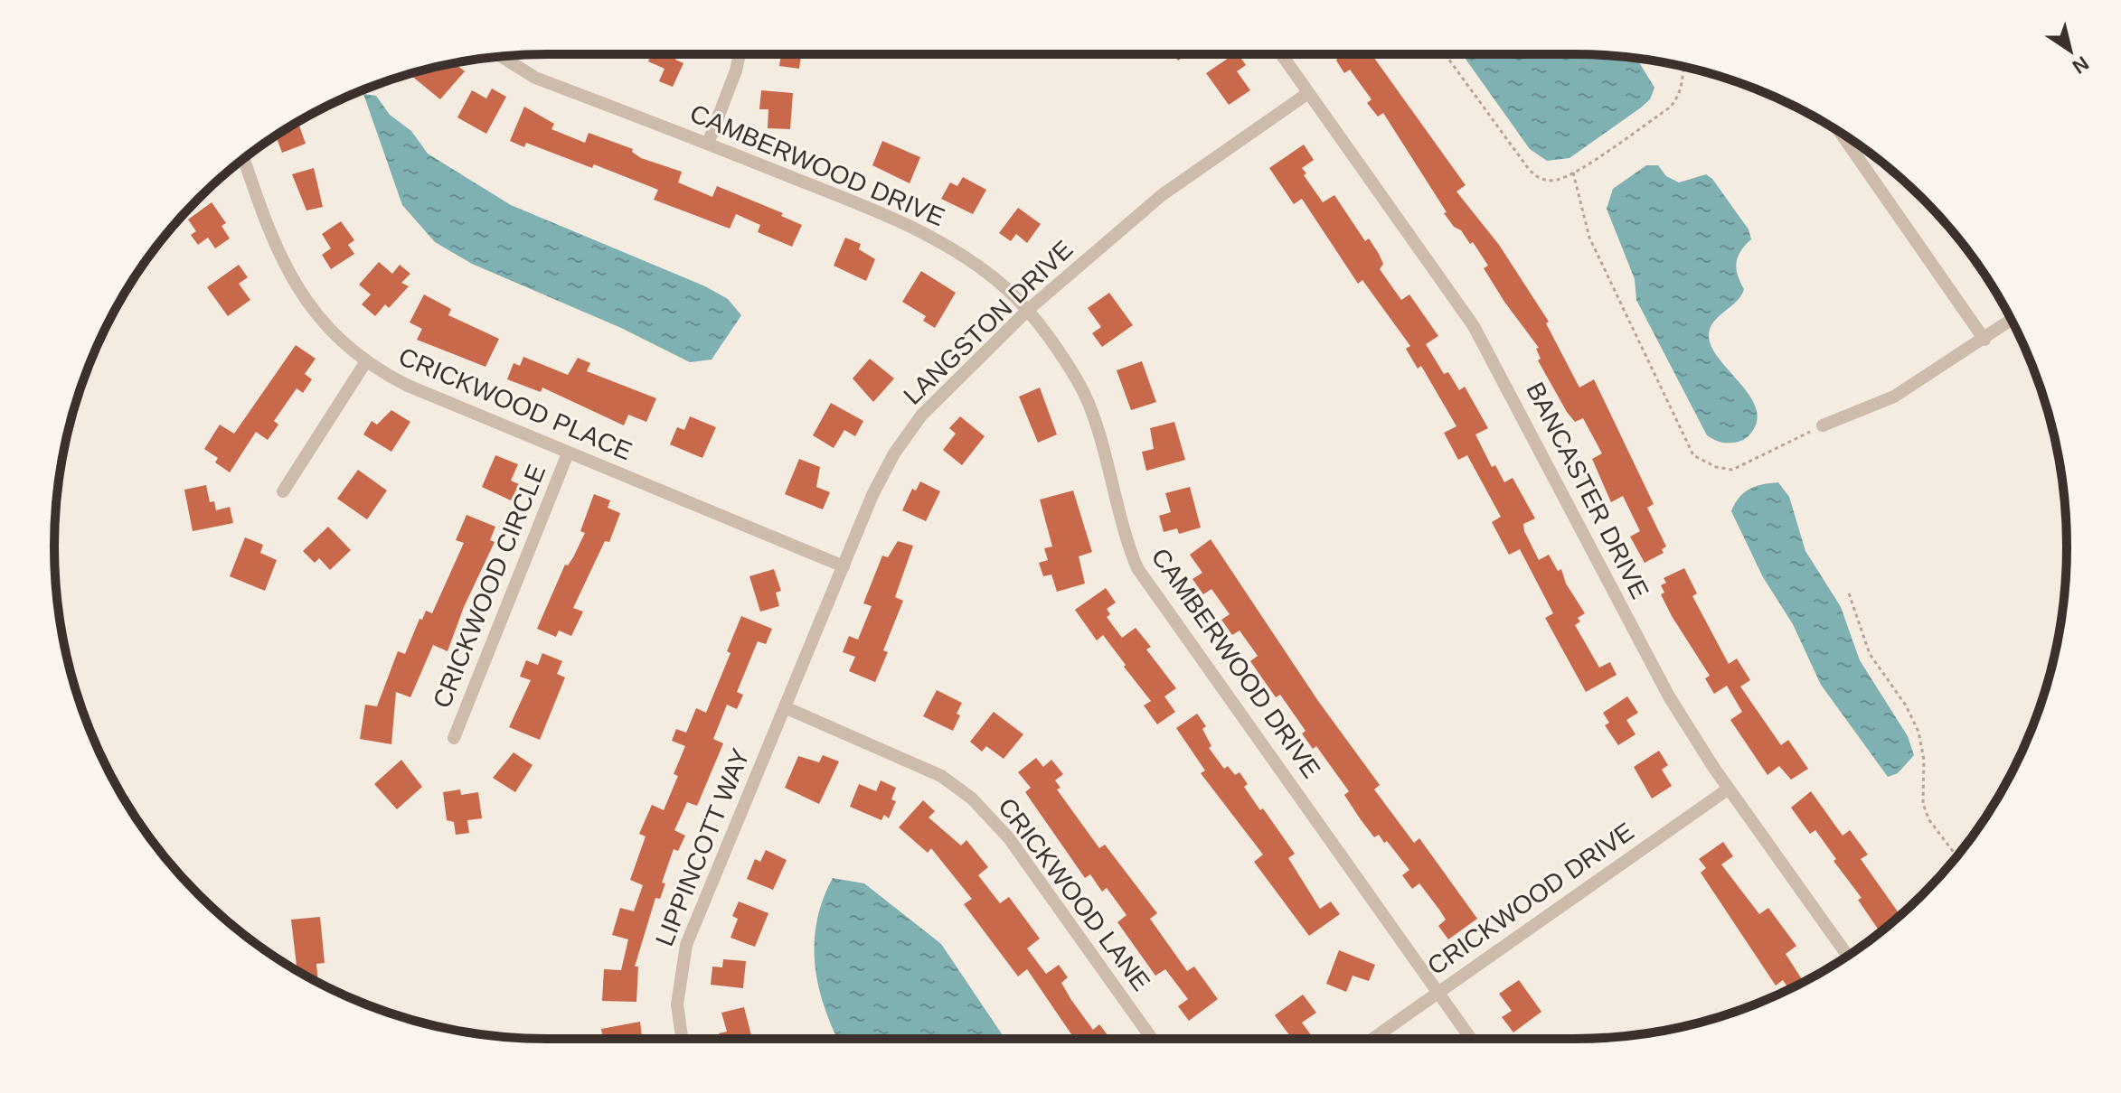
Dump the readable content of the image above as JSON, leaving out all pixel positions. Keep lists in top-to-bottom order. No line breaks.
{"streets":{"street":["CAMBERWOOD DRIVE","LANGSTON DRIVE","CRICKWOOD PLACE","BANCASTER DRIVE","CRICKWOOD CIRCLE","LIPPINCOTT WAY","CRICKWOOD LANE","CRICKWOOD DRIVE"]},"crossings":[["CAMBERWOOD DRIVE","LANGSTON DRIVE"],["CAMBERWOOD DRIVE","CRICKWOOD DRIVE"],["LANGSTON DRIVE","CRICKWOOD PLACE"],["LANGSTON DRIVE","BANCASTER DRIVE"],["LANGSTON DRIVE","LIPPINCOTT WAY"],["LANGSTON DRIVE","CRICKWOOD LANE"],["CRICKWOOD PLACE","CRICKWOOD CIRCLE"],["BANCASTER DRIVE","CRICKWOOD DRIVE"],["LIPPINCOTT WAY","CRICKWOOD LANE"]],"north":"bottom right"}
